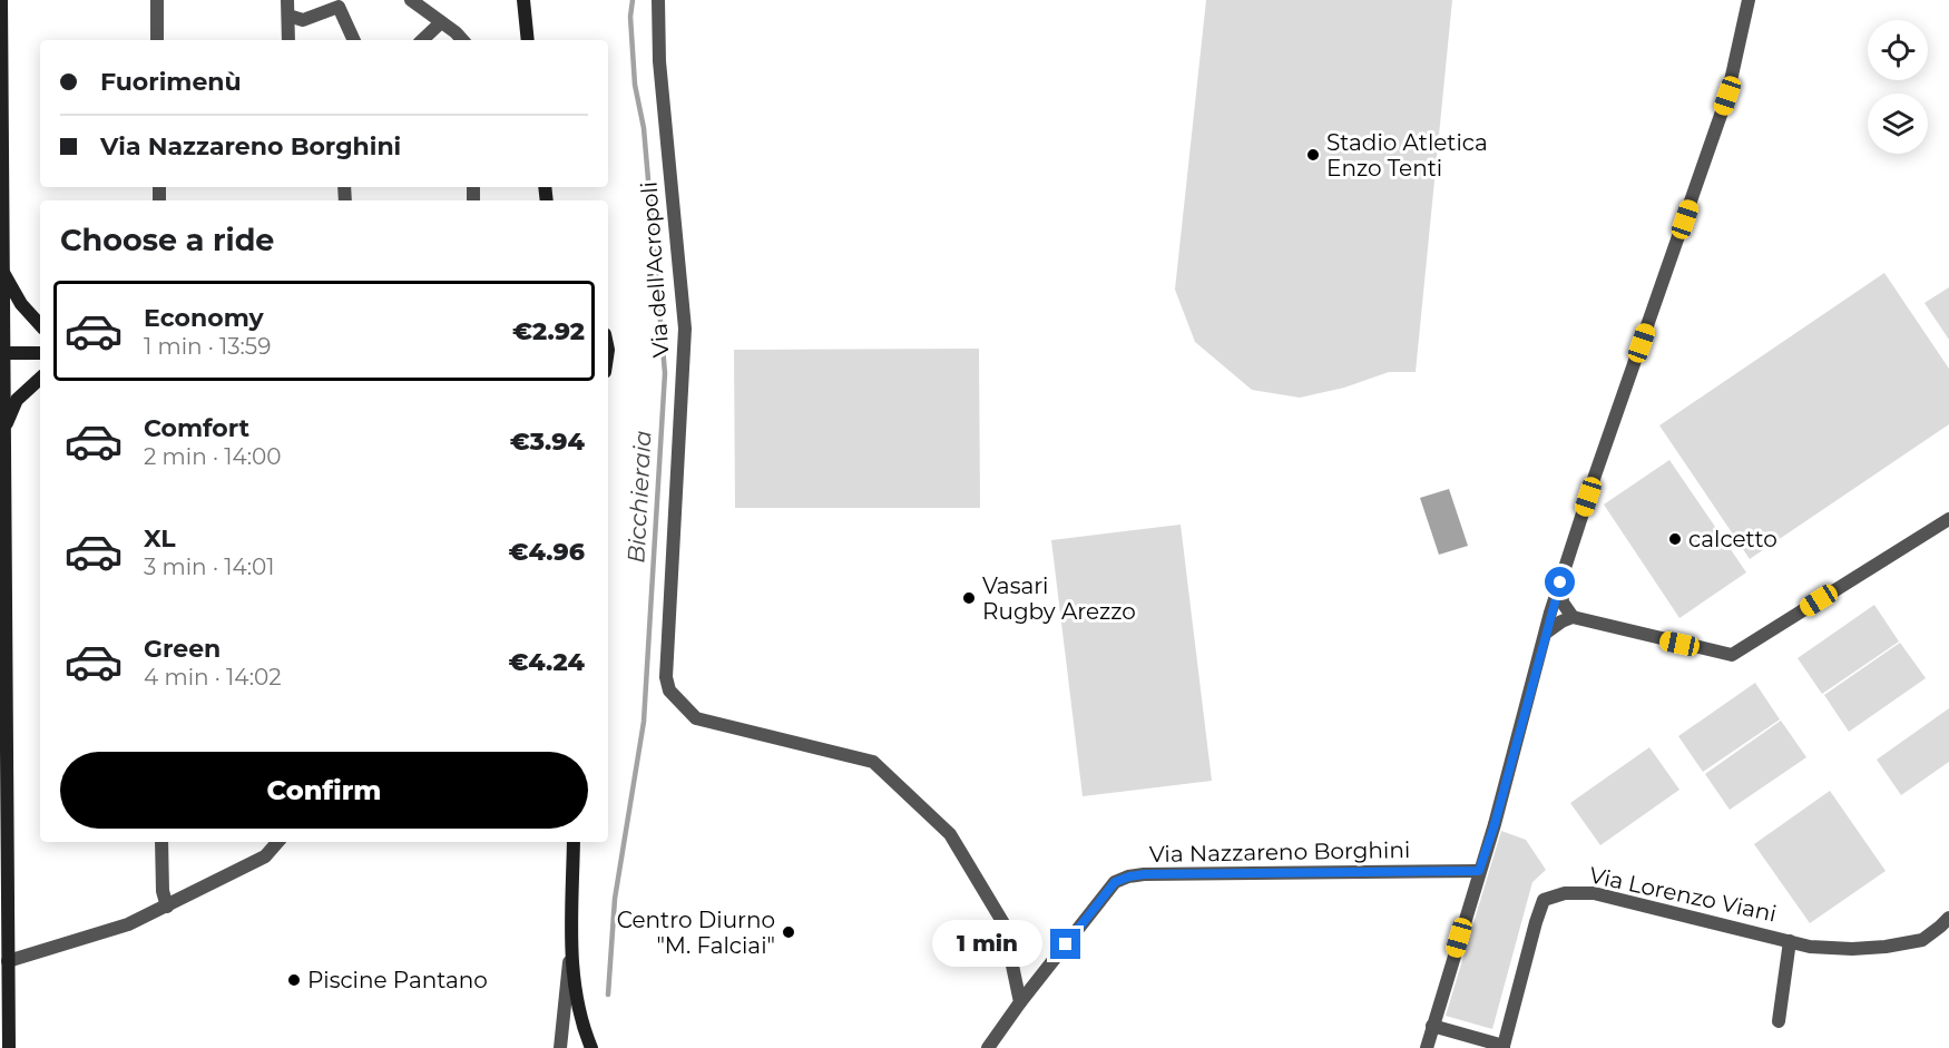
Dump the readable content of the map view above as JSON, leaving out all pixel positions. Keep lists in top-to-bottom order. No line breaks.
{"streets":{"street":["Via dell'Acropoli","Via Nazzareno Borghini","Via Lorenzo Viani"]},"crossings":[["Via dell'Acropoli","Via Nazzareno Borghini"]],"water":["Bicchieraia"],"places":["Stadio Atletica Enzo Tenti","calcetto","Vasari Rugby Arezzo","Centro Diurno \"M. Falciai\"","Piscine Pantano"],"page":{"banner":["Fuorimenù","Via Nazzareno Borghini"],"heading":"Choose a ride","list":[{"name":"Economy","note":"1 min · 13:59","value":"€2.92"},{"name":"Comfort","note":"2 min · 14:00","value":"€3.94"},{"name":"XL","note":"3 min · 14:01","value":"€4.96"},{"name":"Green","note":"4 min · 14:02","value":"€4.24"}],"buttons":"Confirm","bubble":"1 min"}}
